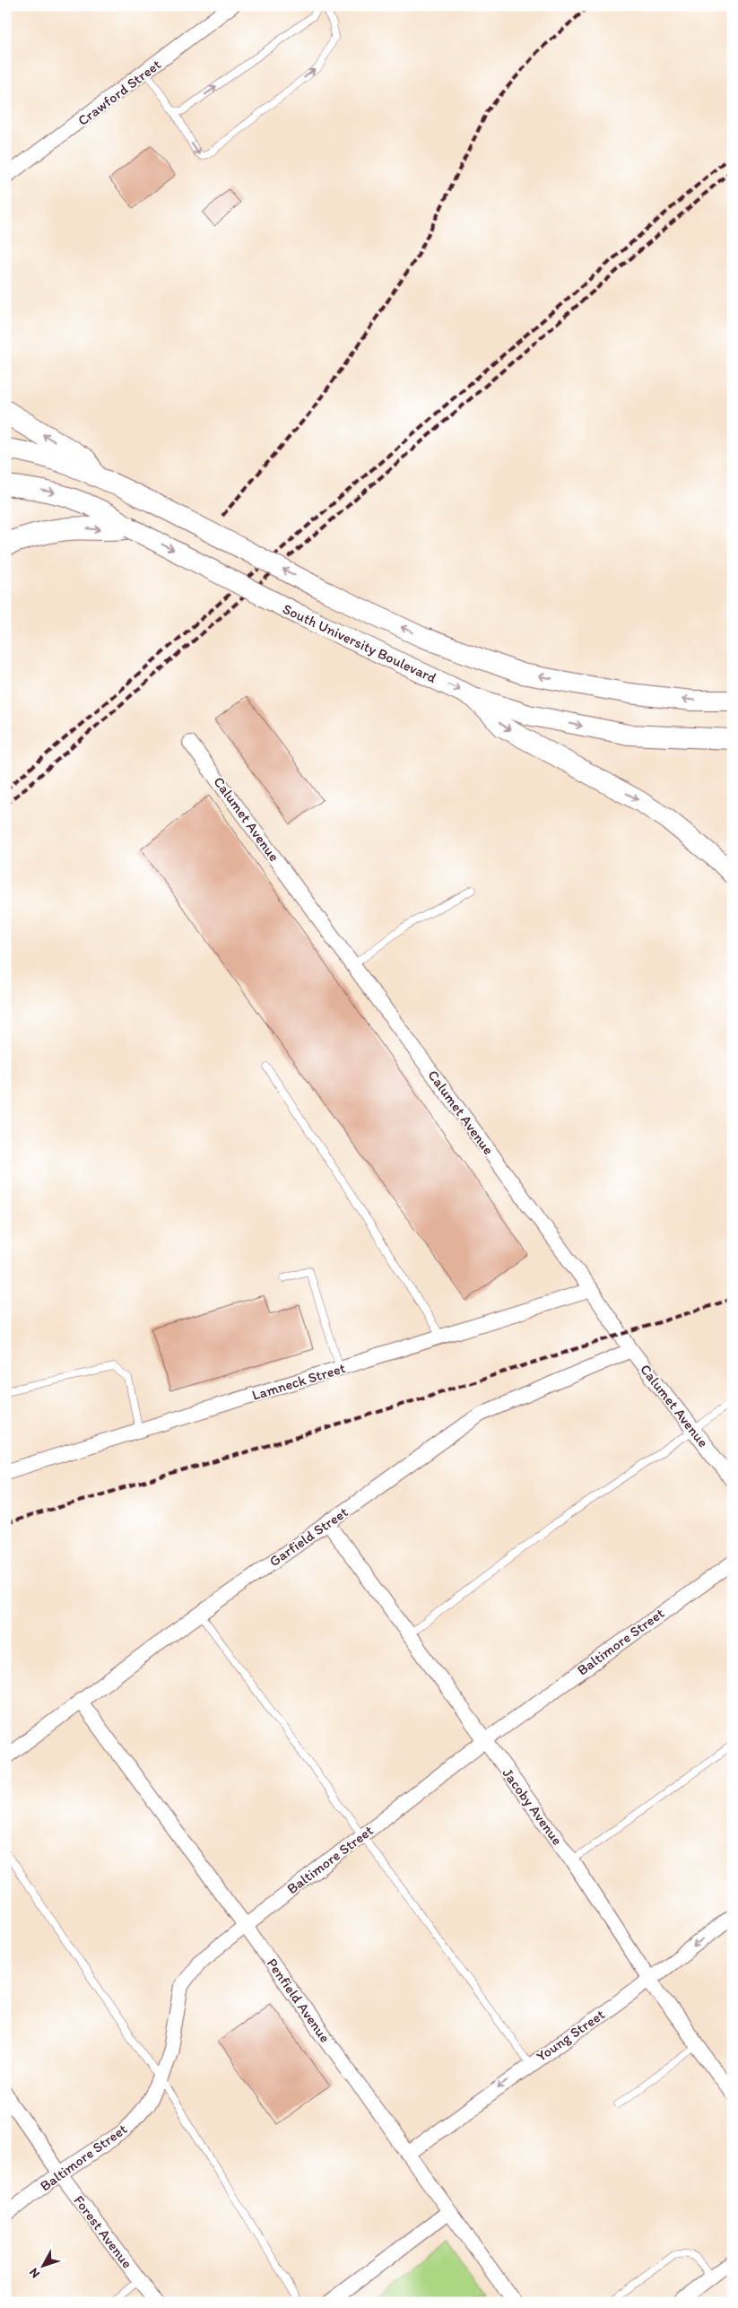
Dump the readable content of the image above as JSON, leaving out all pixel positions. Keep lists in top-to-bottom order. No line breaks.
{"streets":{"main road":["South University Boulevard"],"street":["Crawford Street","Calumet Avenue","Lamneck Street","Garfield Street","Baltimore Street","Jacoby Avenue","Penfield Avenue","Young Street","Forest Avenue"]},"crossings":[["Calumet Avenue","Lamneck Street"],["Calumet Avenue","Garfield Street"],["Garfield Street","Jacoby Avenue"],["Garfield Street","Penfield Avenue"],["Baltimore Street","Jacoby Avenue"],["Baltimore Street","Penfield Avenue"],["Baltimore Street","Forest Avenue"],["Jacoby Avenue","Young Street"],["Penfield Avenue","Young Street"]],"one_way":["Young Street"],"north":"bottom left"}
